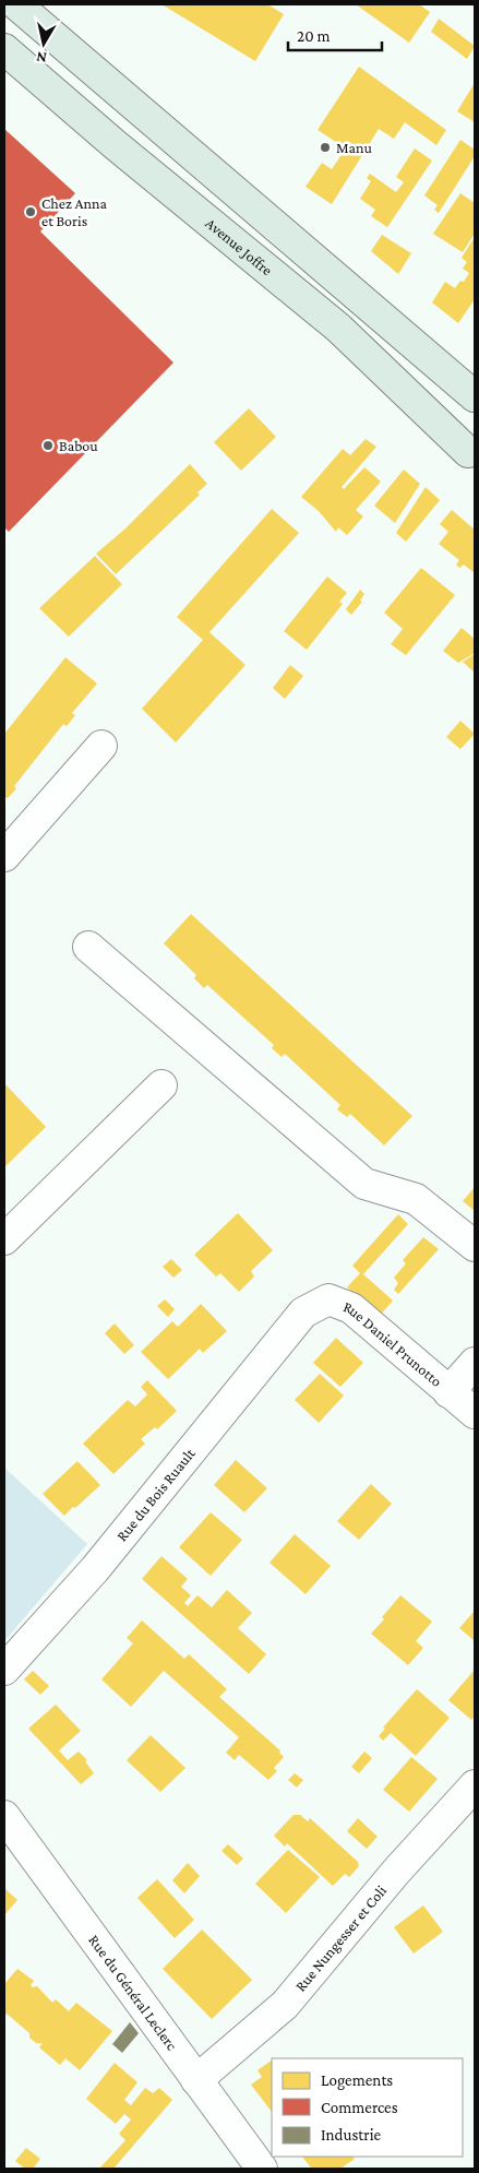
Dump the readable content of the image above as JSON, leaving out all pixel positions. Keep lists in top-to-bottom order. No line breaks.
{"streets":{"main road":["Avenue Joffre"],"street":["Rue Daniel Prunotto","Rue du Bois Ruault","Rue Nungesser et Coli","Rue du Général Leclerc"]},"crossings":[["Rue Daniel Prunotto","Rue du Bois Ruault"],["Rue Nungesser et Coli","Rue du Général Leclerc"]],"places":["Manu","Chez Anna et Boris","Babou"],"legend":["Logements","Commerces","Industrie"],"scale_bar":"20 m","north":"bottom"}
